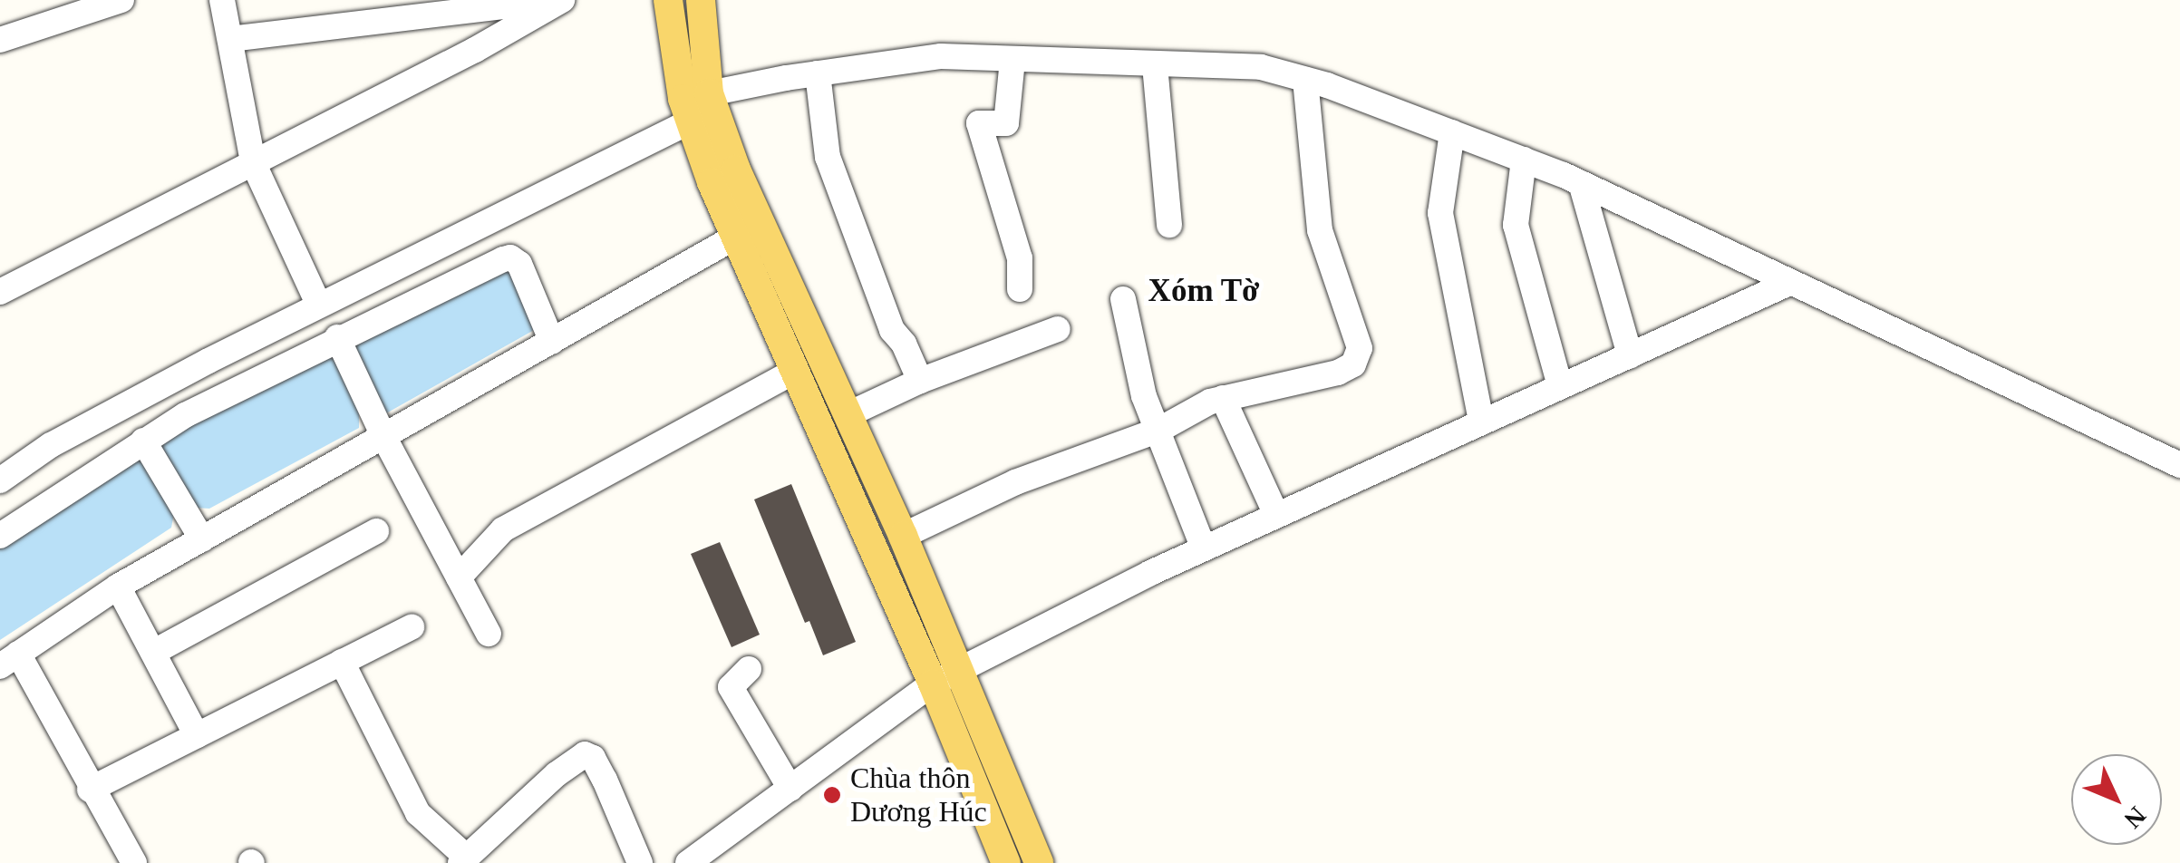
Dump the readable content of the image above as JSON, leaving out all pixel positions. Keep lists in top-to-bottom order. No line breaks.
{"districts":["Xóm Tờ"],"places":["Chùa thôn Dương Húc"],"north":"bottom right"}
